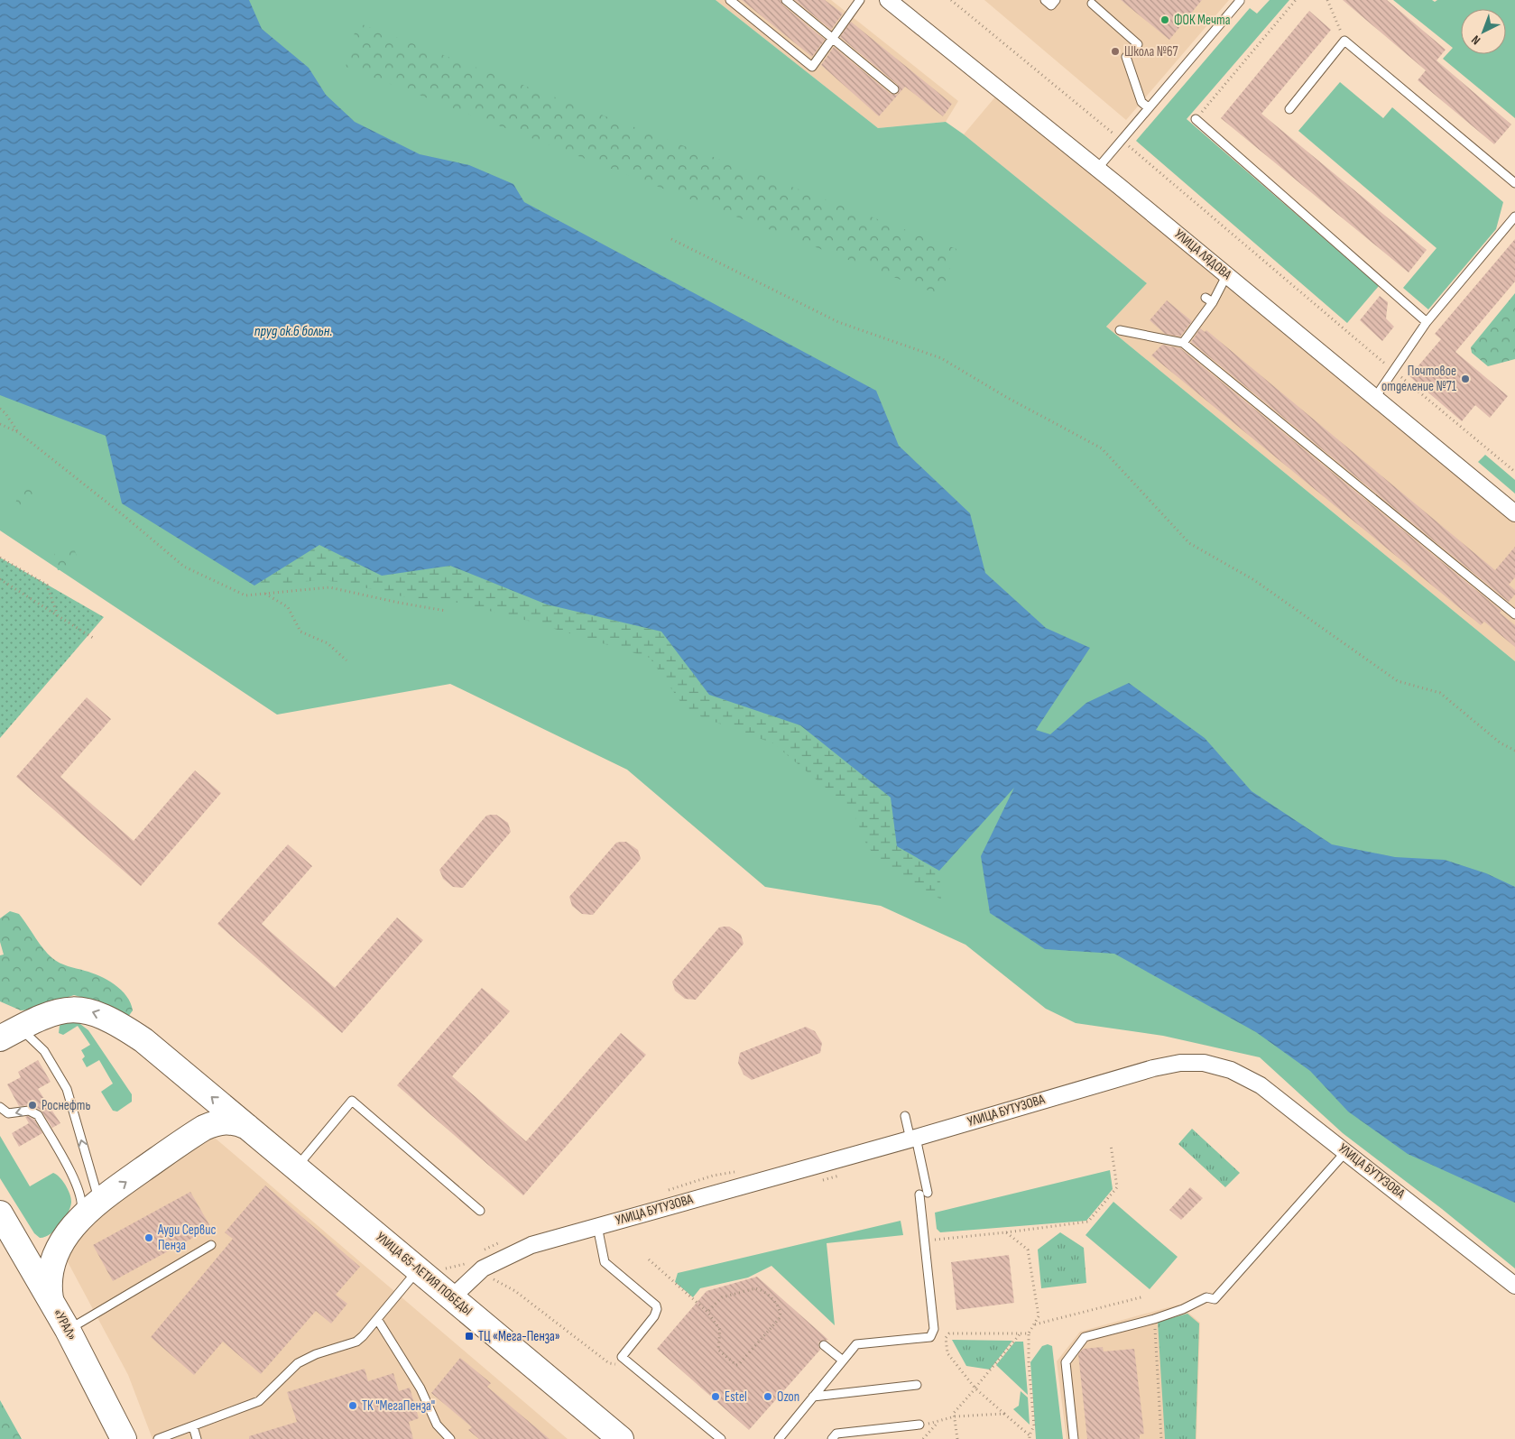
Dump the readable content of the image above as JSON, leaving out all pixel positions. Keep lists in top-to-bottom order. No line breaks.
{"streets":{"main road":["УЛИЦА 65-ЛЕТИЯ ПОБЕДЫ","«УРАЛ»"],"street":["УЛИЦА ЛЯДОВА","УЛИЦА БУТУЗОВА"]},"crossings":[["УЛИЦА БУТУЗОВА","УЛИЦА 65-ЛЕТИЯ ПОБЕДЫ"]],"water":["пруд ок.6 больн."],"places":{"other":["ФОК Мечта","Школа №67","Почтовое отделение №71","Роснефть","Ауди Сервис Пенза","Estel","Ozon","ТК \"МегаПенза\""],"transit":["ТЦ «Мега-Пенза»"]},"north":"bottom left"}
